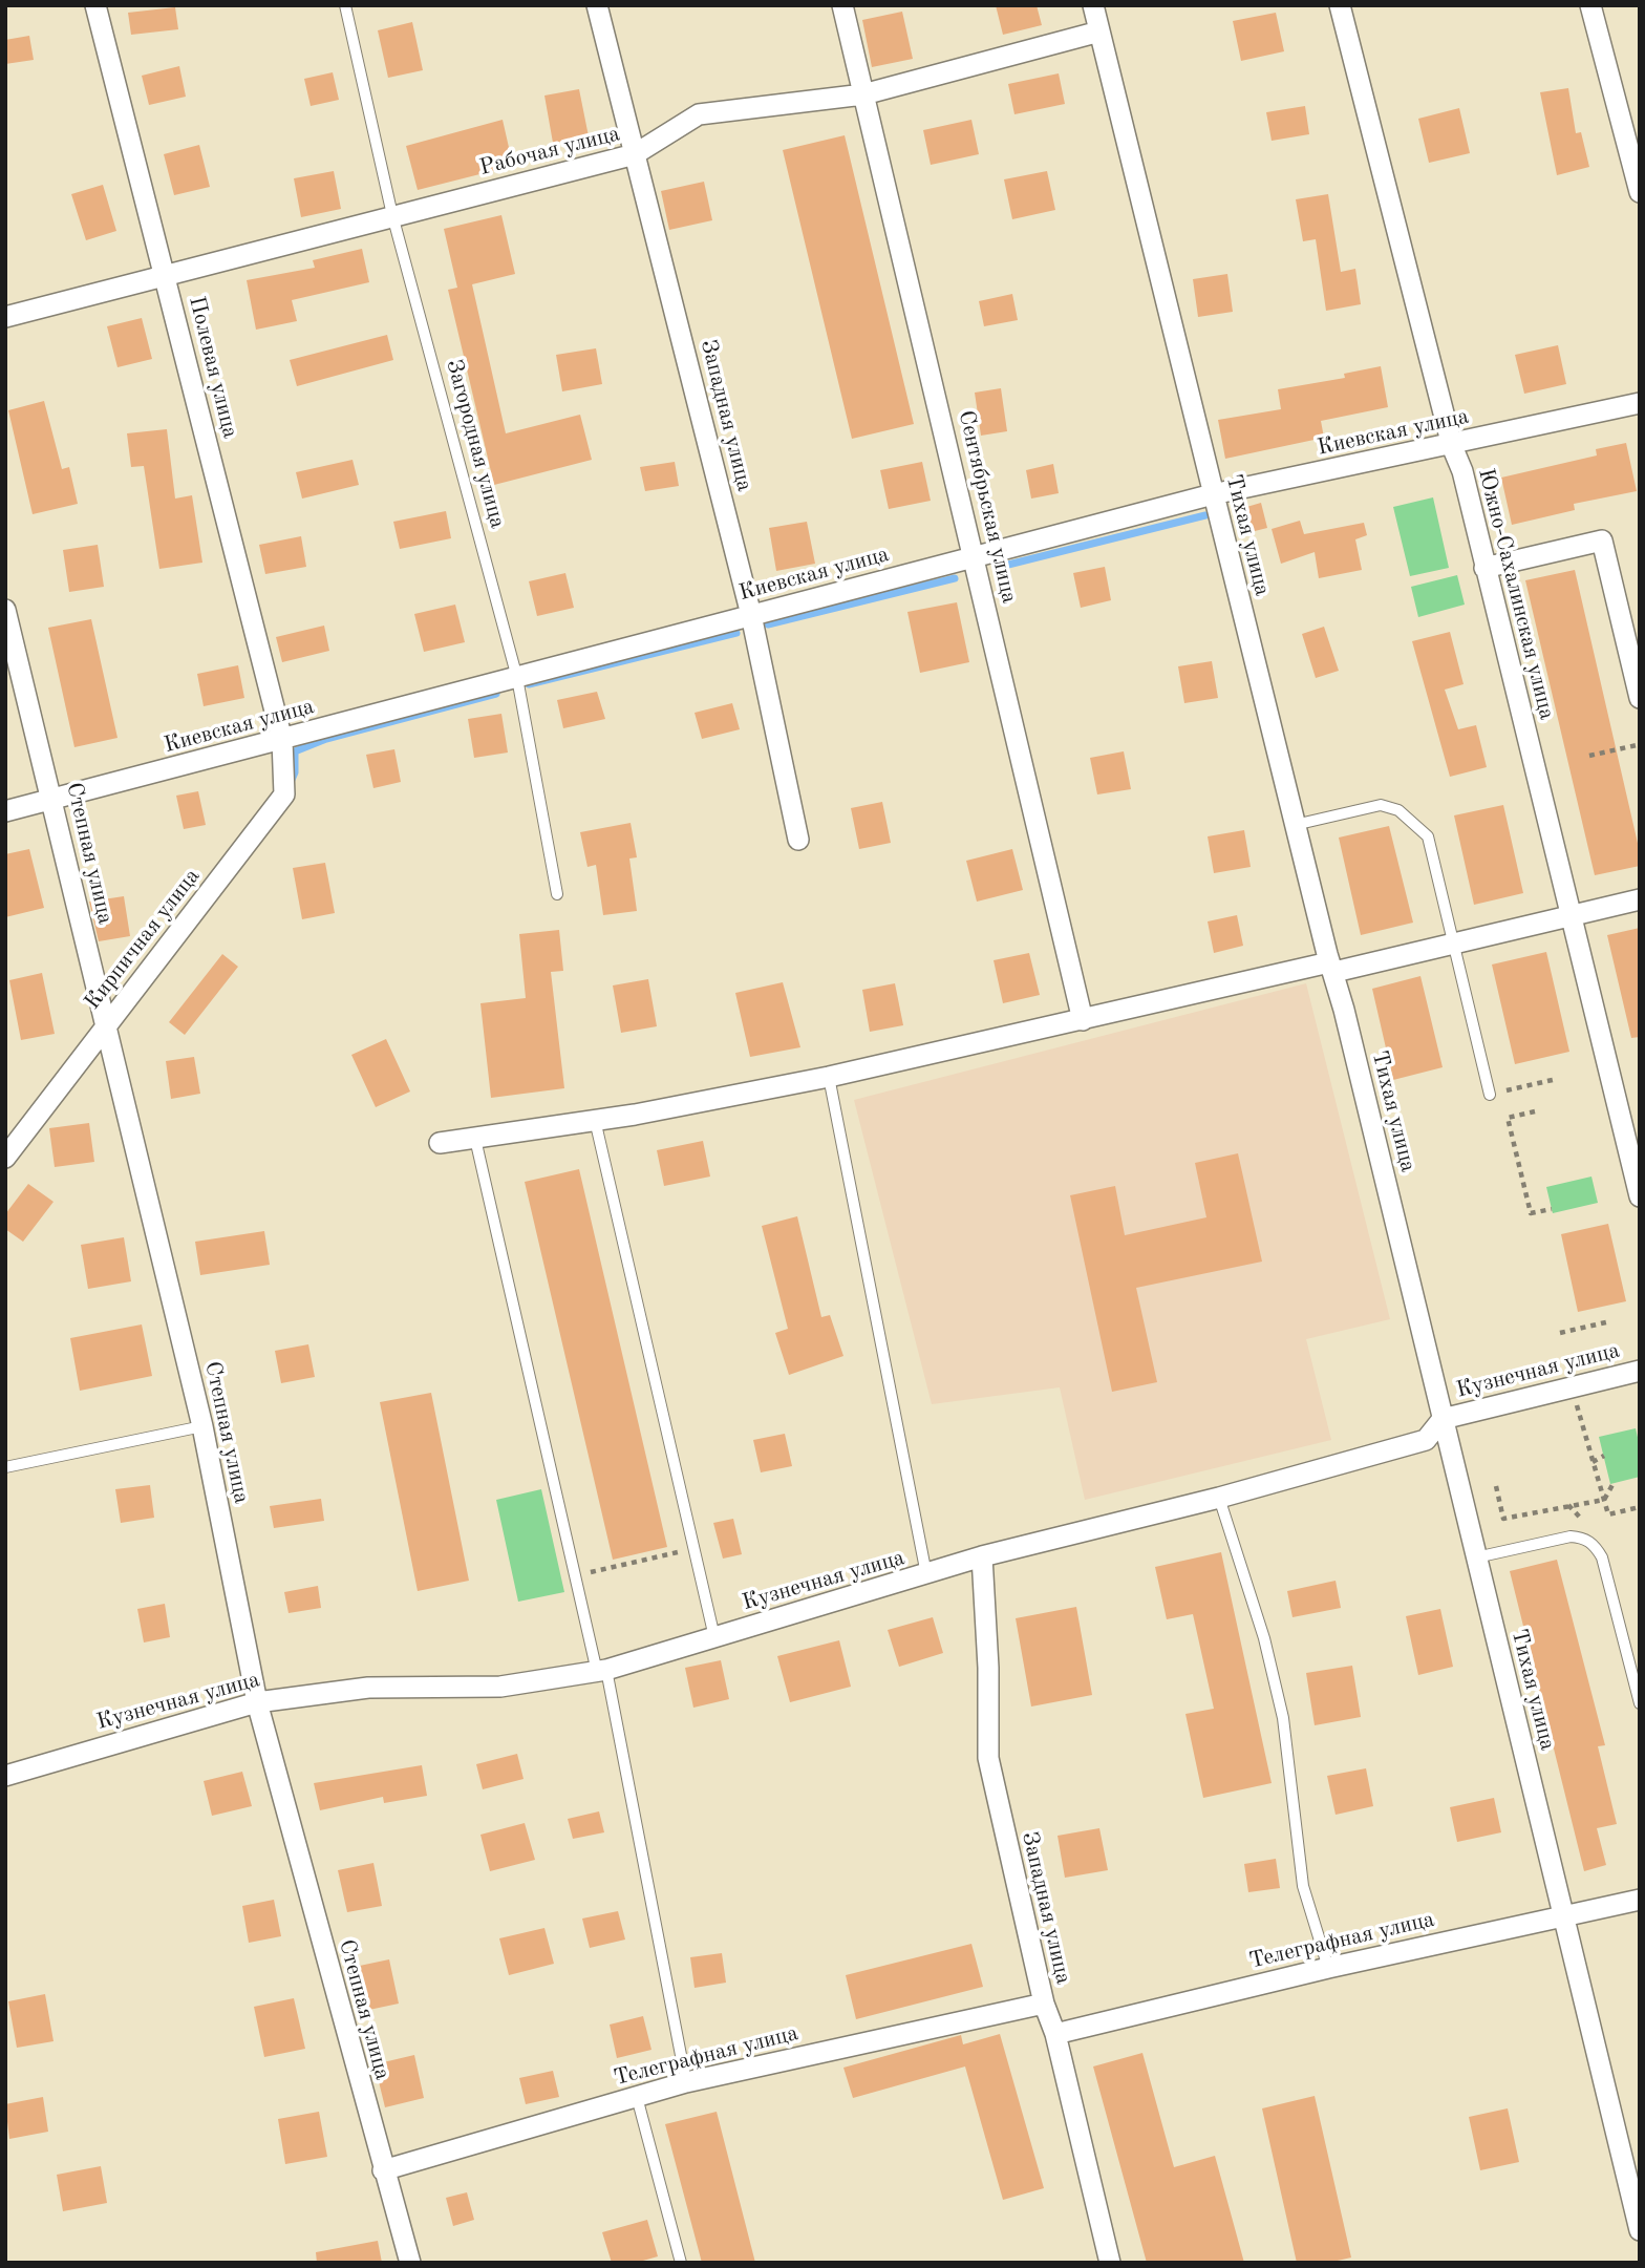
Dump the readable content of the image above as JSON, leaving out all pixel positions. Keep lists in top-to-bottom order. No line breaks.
{"streets":{"street":["Рабочая улица","Полевая улица","Западная улица","Киевская улица","Сентябрьская улица","Тихая улица","Южно-Сахалинская улица","Степная улица","Кирпичная улица","Кузнечная улица","Телеграфная улица"],"lane":["Загородная улица"]},"crossings":[["Рабочая улица","Полевая улица"],["Рабочая улица","Западная улица"],["Рабочая улица","Загородная улица"],["Рабочая улица","Сентябрьская улица"],["Рабочая улица","Тихая улица"],["Полевая улица","Киевская улица"],["Полевая улица","Кирпичная улица"],["Западная улица","Киевская улица"],["Западная улица","Кузнечная улица"],["Западная улица","Телеграфная улица"],["Киевская улица","Загородная улица"],["Киевская улица","Сентябрьская улица"],["Киевская улица","Тихая улица"],["Киевская улица","Южно-Сахалинская улица"],["Киевская улица","Степная улица"],["Киевская улица","Кирпичная улица"],["Тихая улица","Кузнечная улица"],["Тихая улица","Телеграфная улица"],["Степная улица","Кирпичная улица"],["Степная улица","Кузнечная улица"],["Степная улица","Телеграфная улица"]]}
